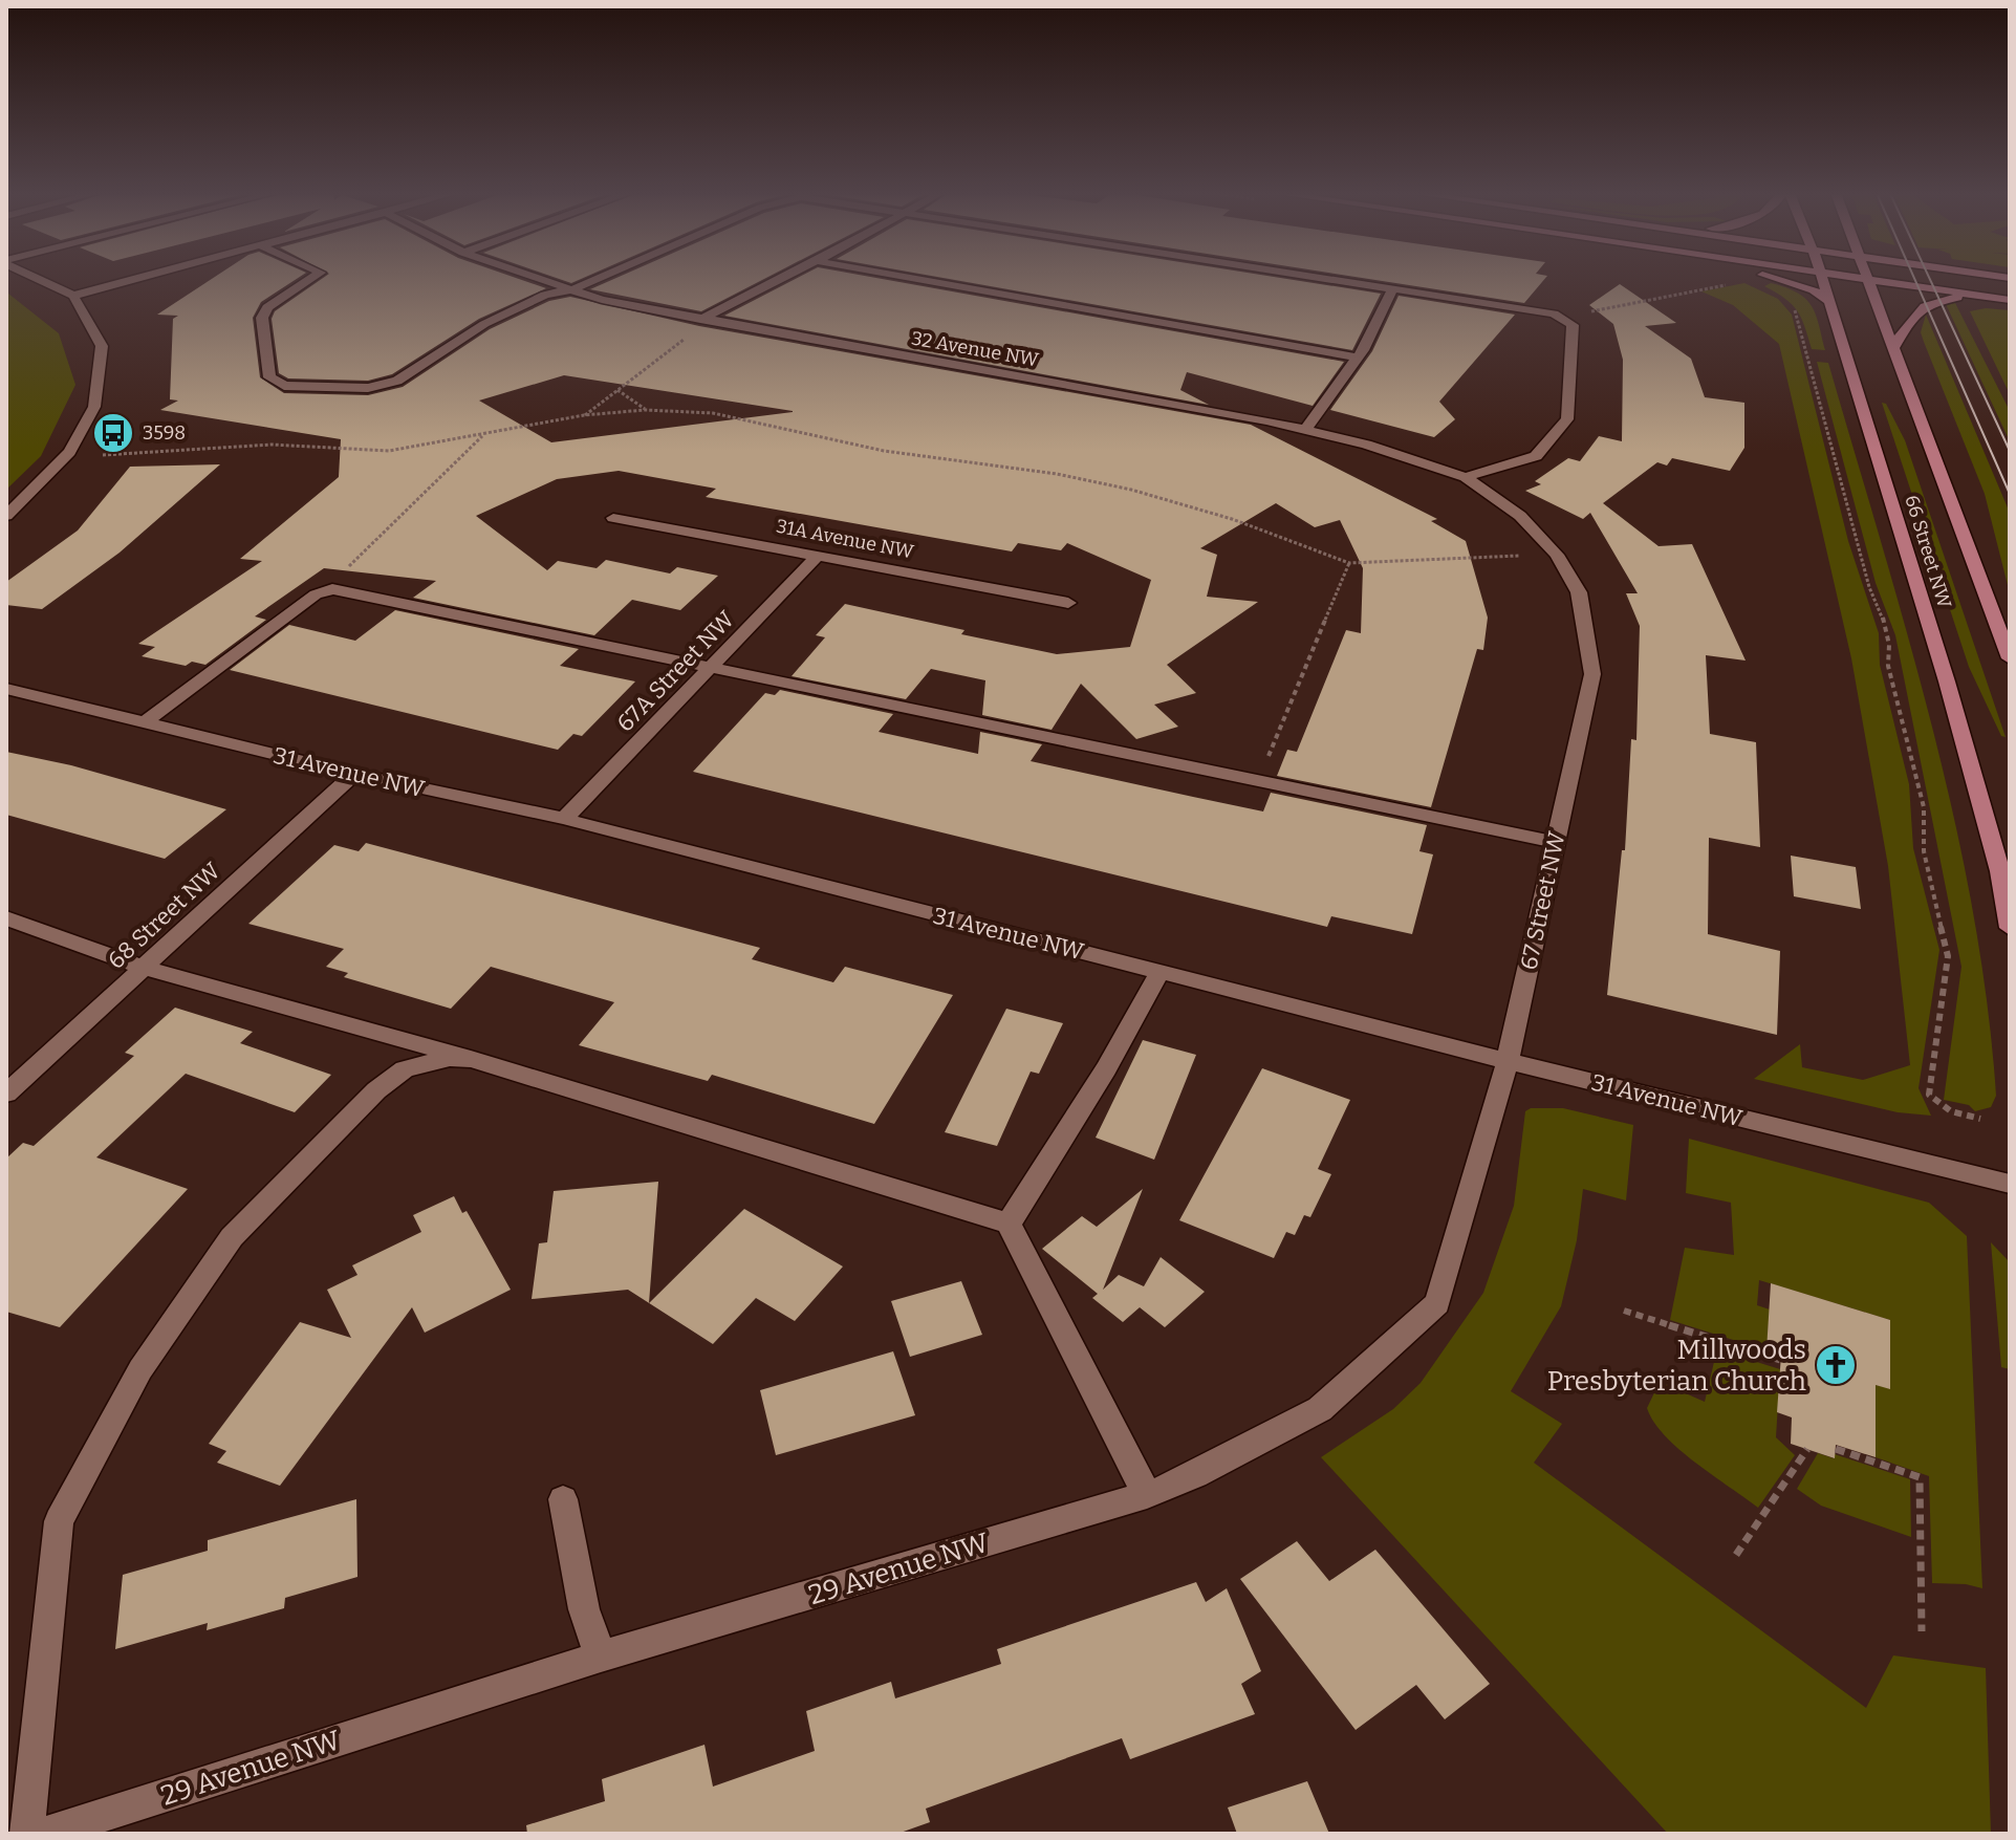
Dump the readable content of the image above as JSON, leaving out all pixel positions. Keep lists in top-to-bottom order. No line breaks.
{"streets":{"main road":["66 Street NW"],"street":["32 Avenue NW","31A Avenue NW","67A Street NW","31 Avenue NW","67 Street NW","68 Street NW","29 Avenue NW"]},"crossings":[["32 Avenue NW","67 Street NW"],["31A Avenue NW","67A Street NW"],["67A Street NW","31 Avenue NW"],["31 Avenue NW","67 Street NW"],["31 Avenue NW","68 Street NW"],["67 Street NW","29 Avenue NW"]],"places":{"bus stop":["3598"],"church":["Millwoods Presbyterian Church"]}}
